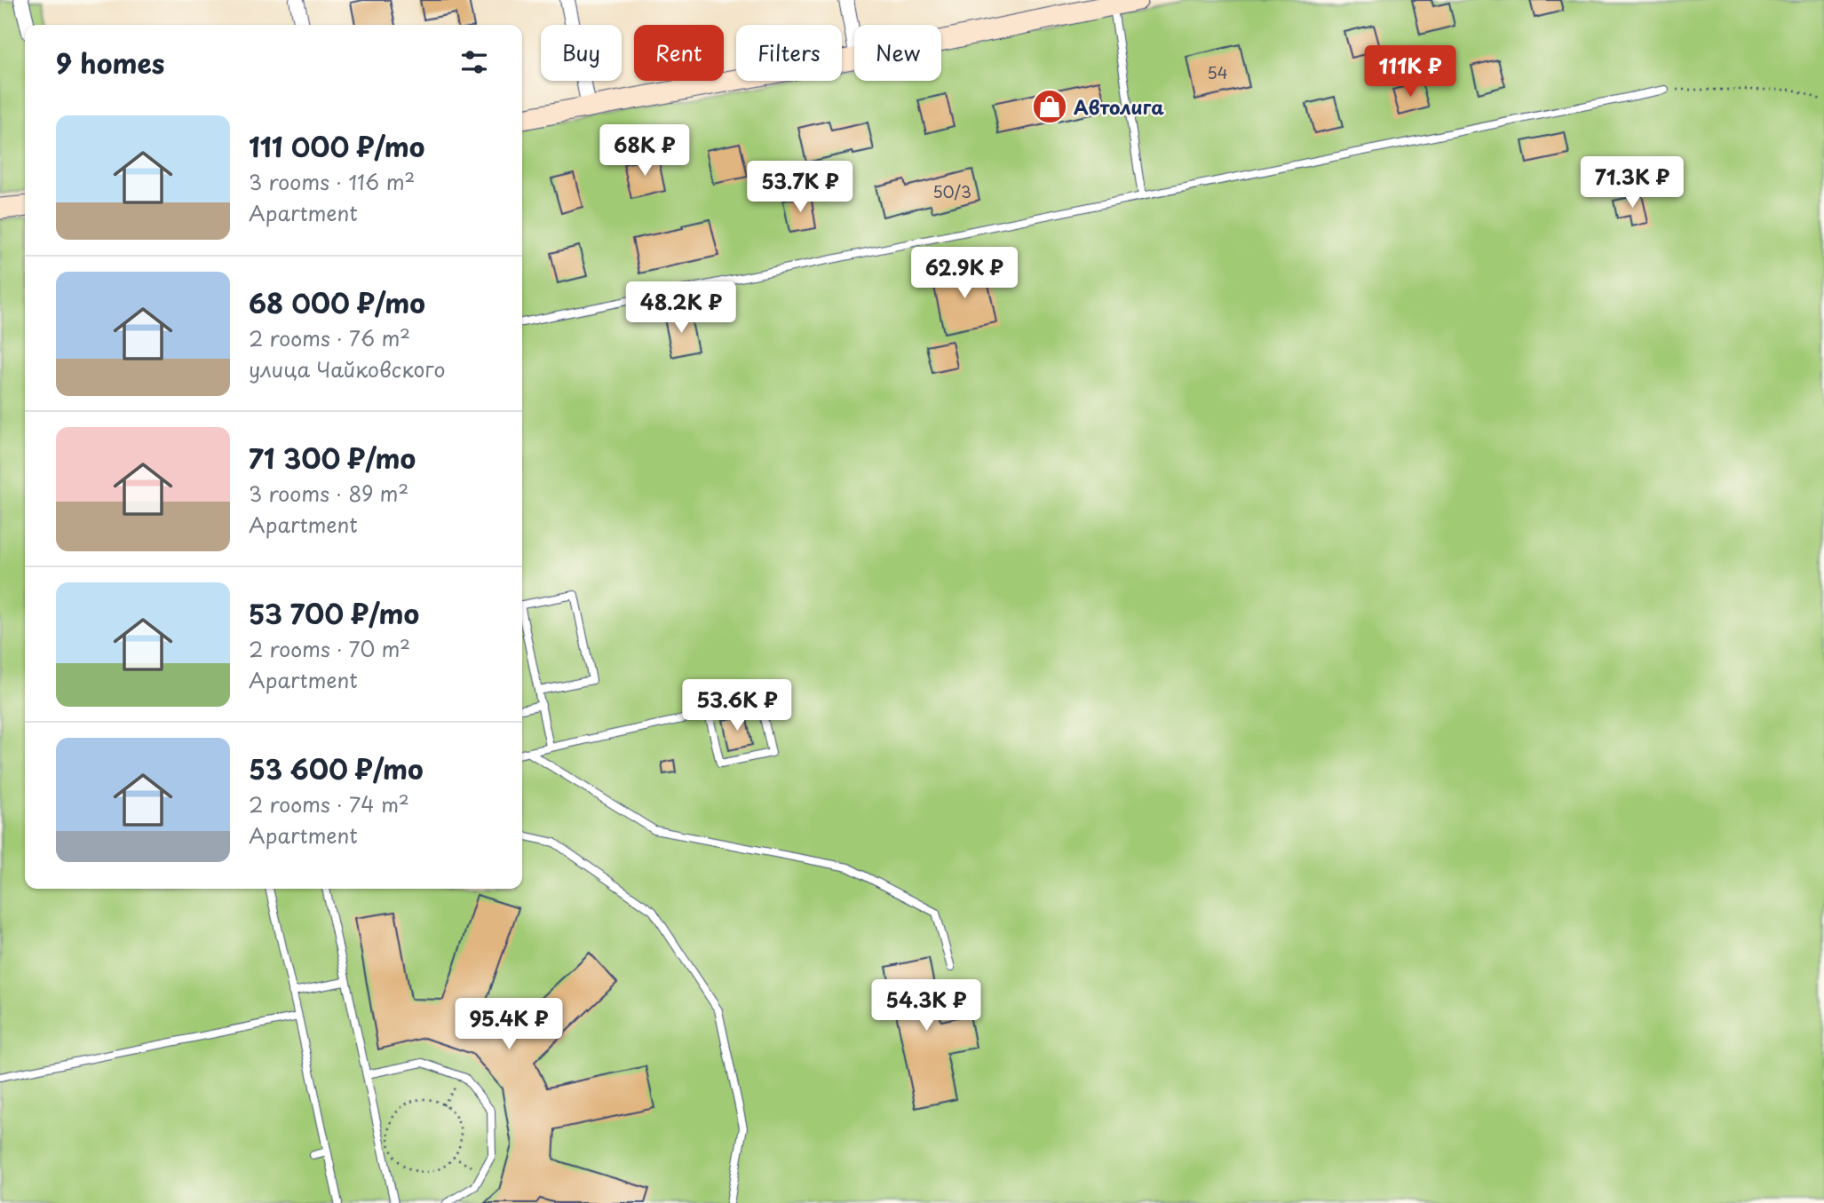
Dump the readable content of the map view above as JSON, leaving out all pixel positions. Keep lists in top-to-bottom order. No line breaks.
{"places":{"shop":["Автолига"]},"house_numbers":["54","50/3"],"page":{"chip":["Buy","Rent","Filters","New"],"heading":"9 homes","price":["111K ₽","68K ₽","71.3K ₽","53.7K ₽","62.9K ₽","48.2K ₽","53.6K ₽","54.3K ₽","95.4K ₽"],"list":[{"name":"111 000 ₽/mo","note":"3 rooms · 116 m² · Apartment"},{"name":"68 000 ₽/mo","note":"2 rooms · 76 m² · улица Чайковского"},{"name":"71 300 ₽/mo","note":"3 rooms · 89 m² · Apartment"},{"name":"53 700 ₽/mo","note":"2 rooms · 70 m² · Apartment"},{"name":"53 600 ₽/mo","note":"2 rooms · 74 m² · Apartment"}]}}
